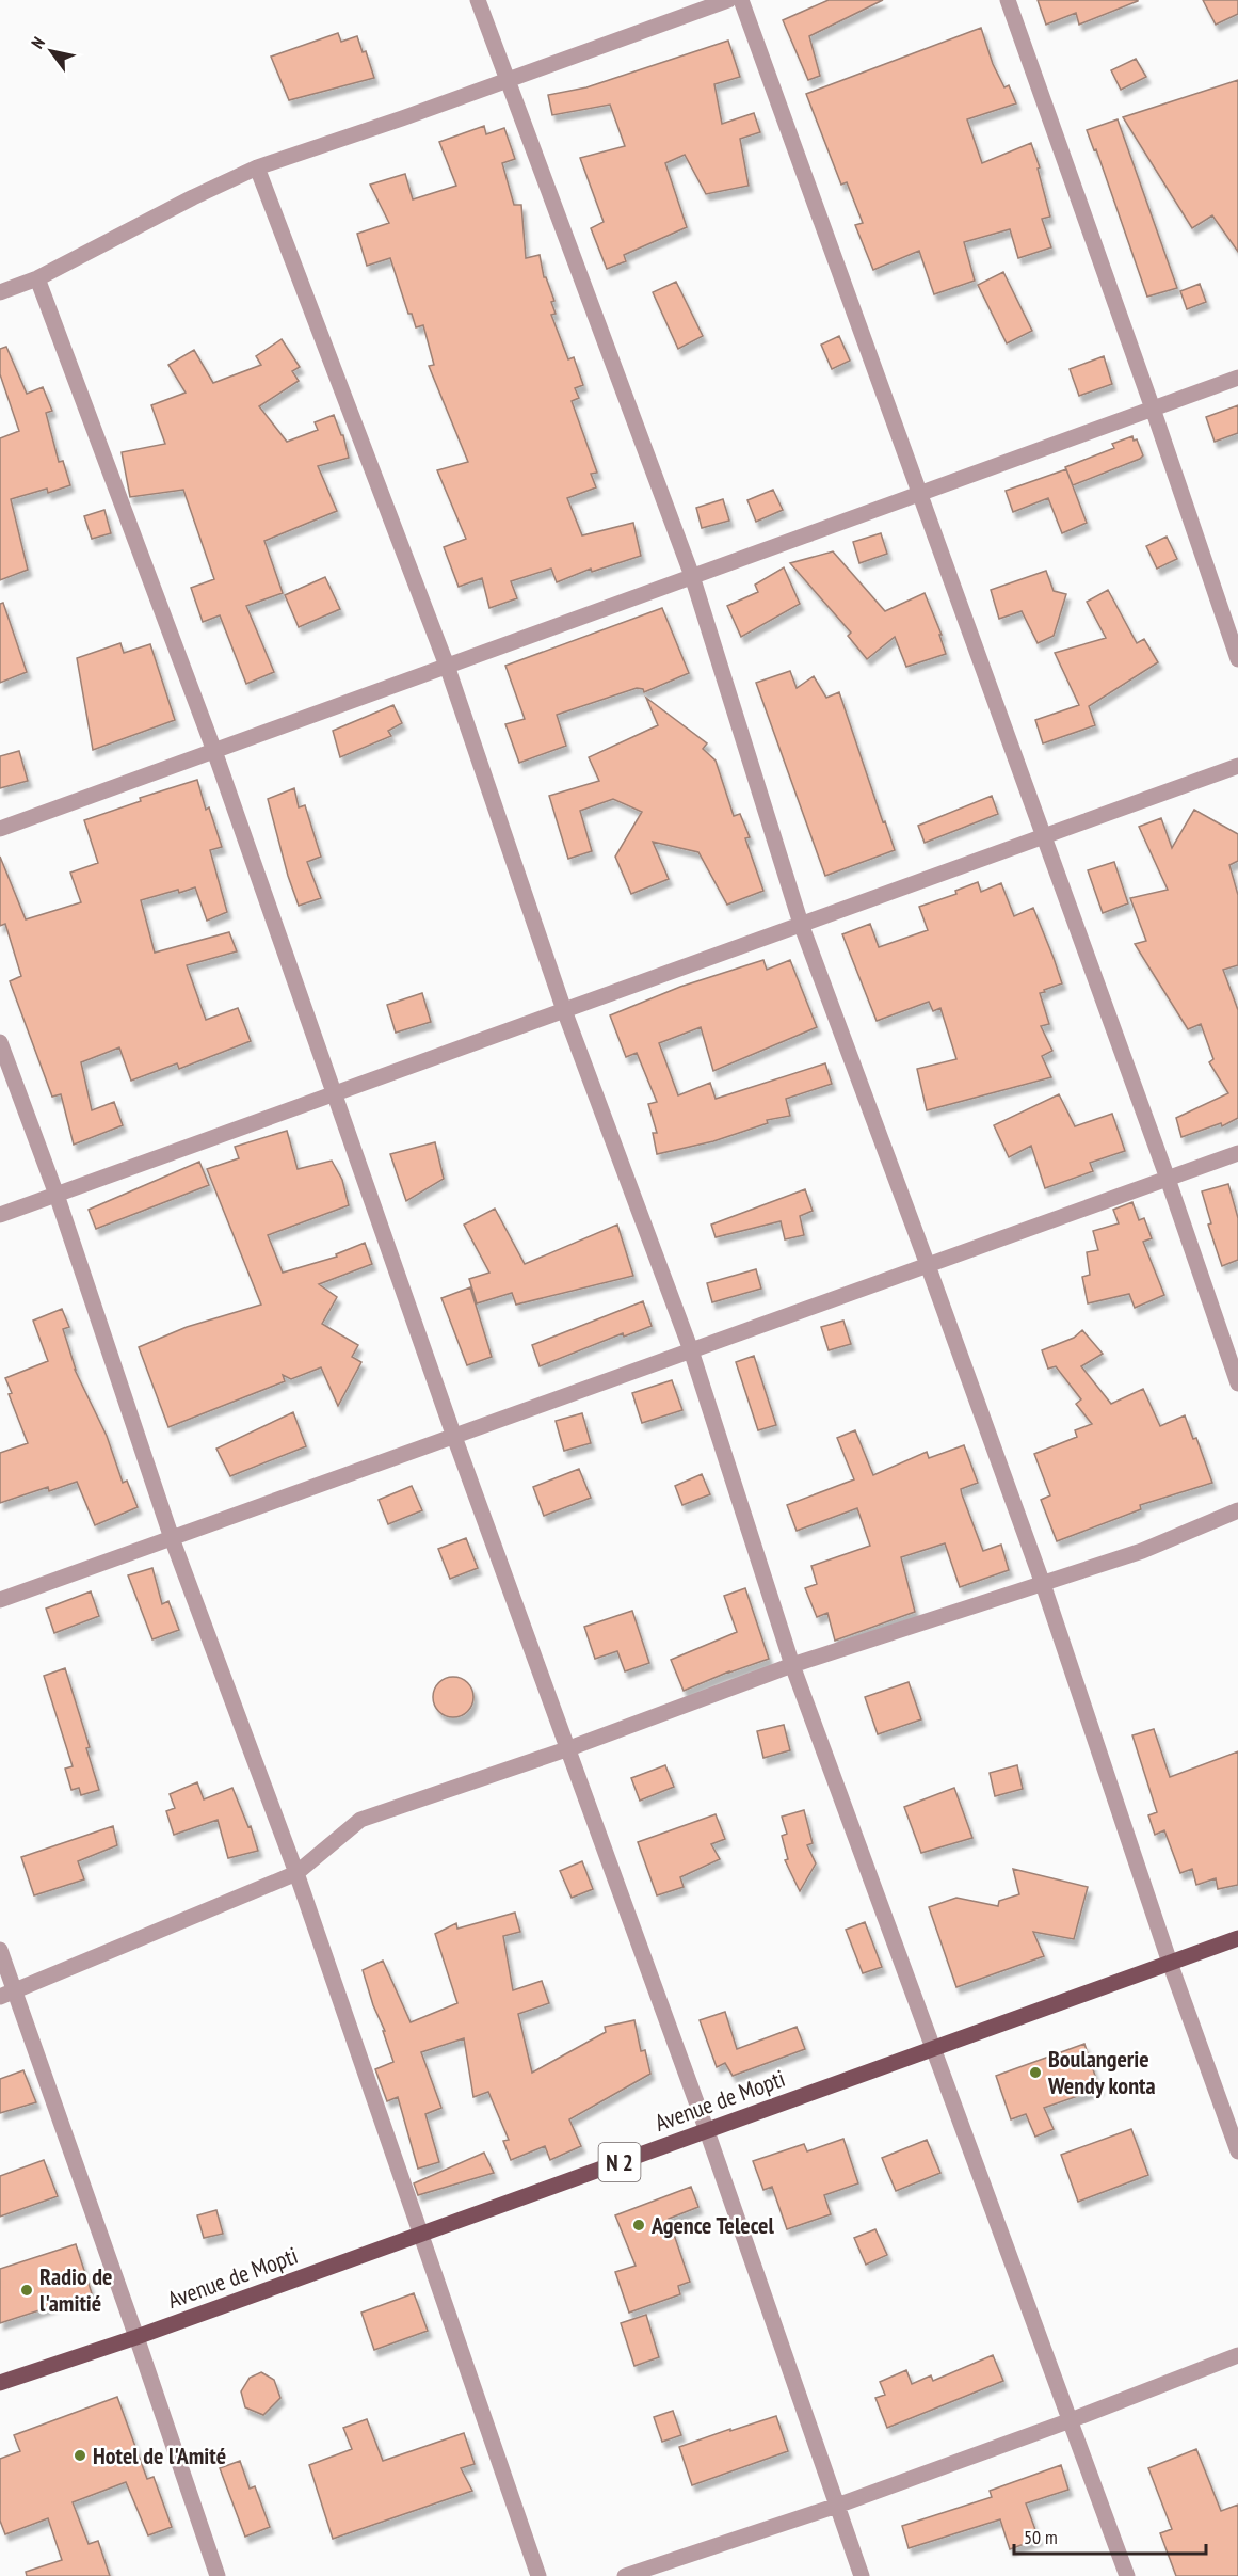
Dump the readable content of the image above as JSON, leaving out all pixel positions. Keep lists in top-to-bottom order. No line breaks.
{"streets":{"main road":["Avenue de Mopti","N 2"]},"places":["Boulangerie Wendy konta","Agence Telecel","Radio de l'amitié","Hotel de l'Amité"],"scale_bar":"50 m","north":"top left"}
